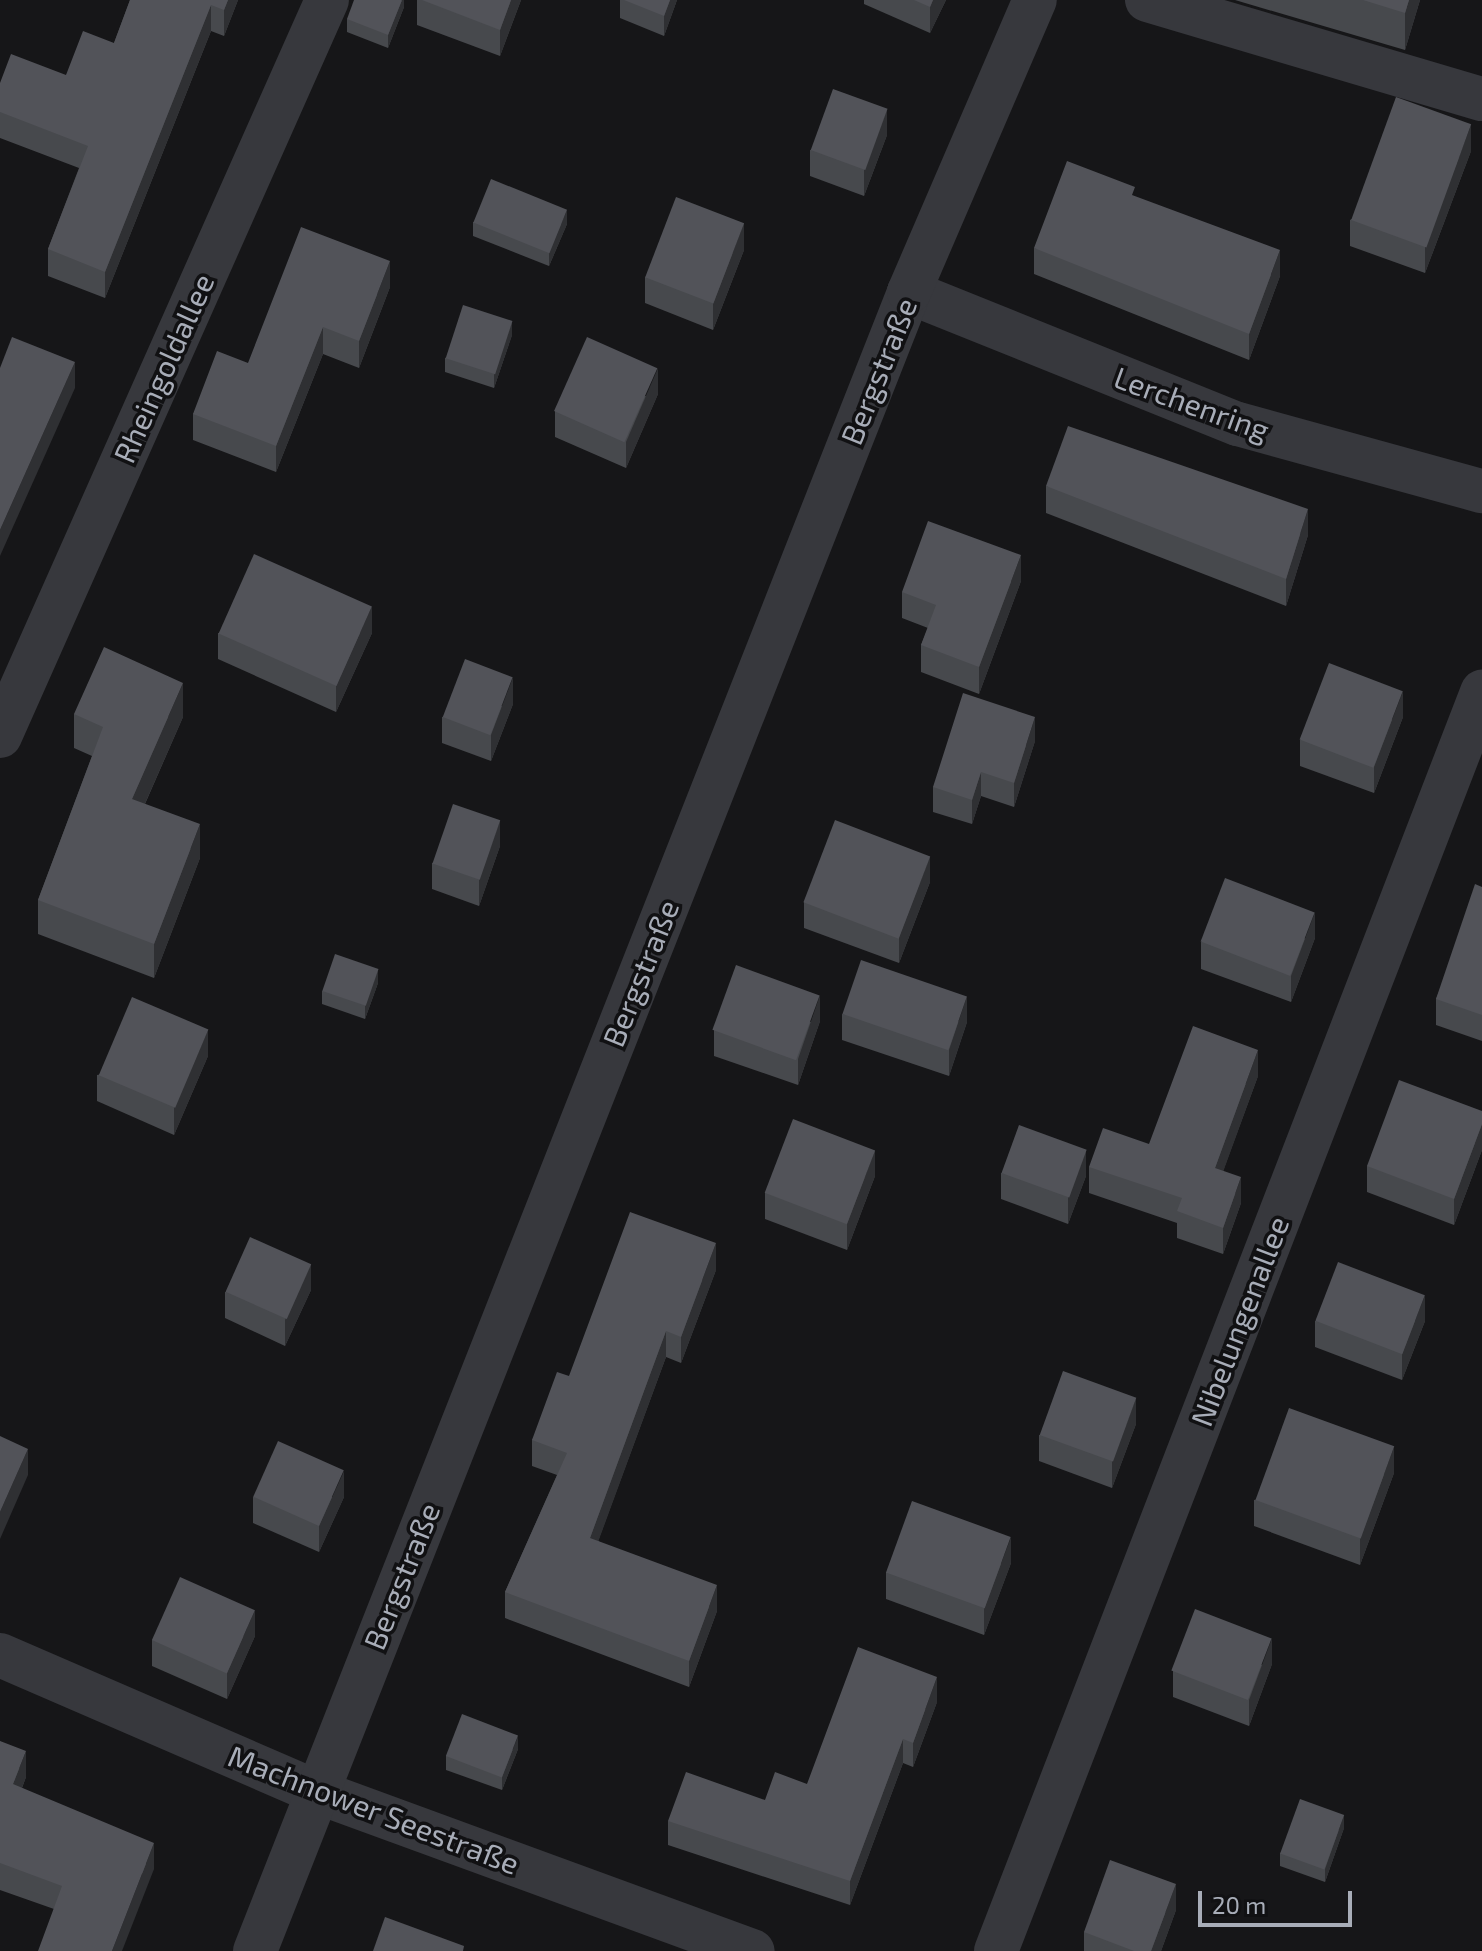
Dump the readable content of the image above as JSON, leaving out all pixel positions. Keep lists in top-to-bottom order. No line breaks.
{"streets":{"street":["Rheingoldallee","Bergstraße","Lerchenring","Nibelungenallee","Machnower Seestraße"]},"crossings":[["Bergstraße","Lerchenring"],["Bergstraße","Machnower Seestraße"]],"scale_bar":"20 m"}
